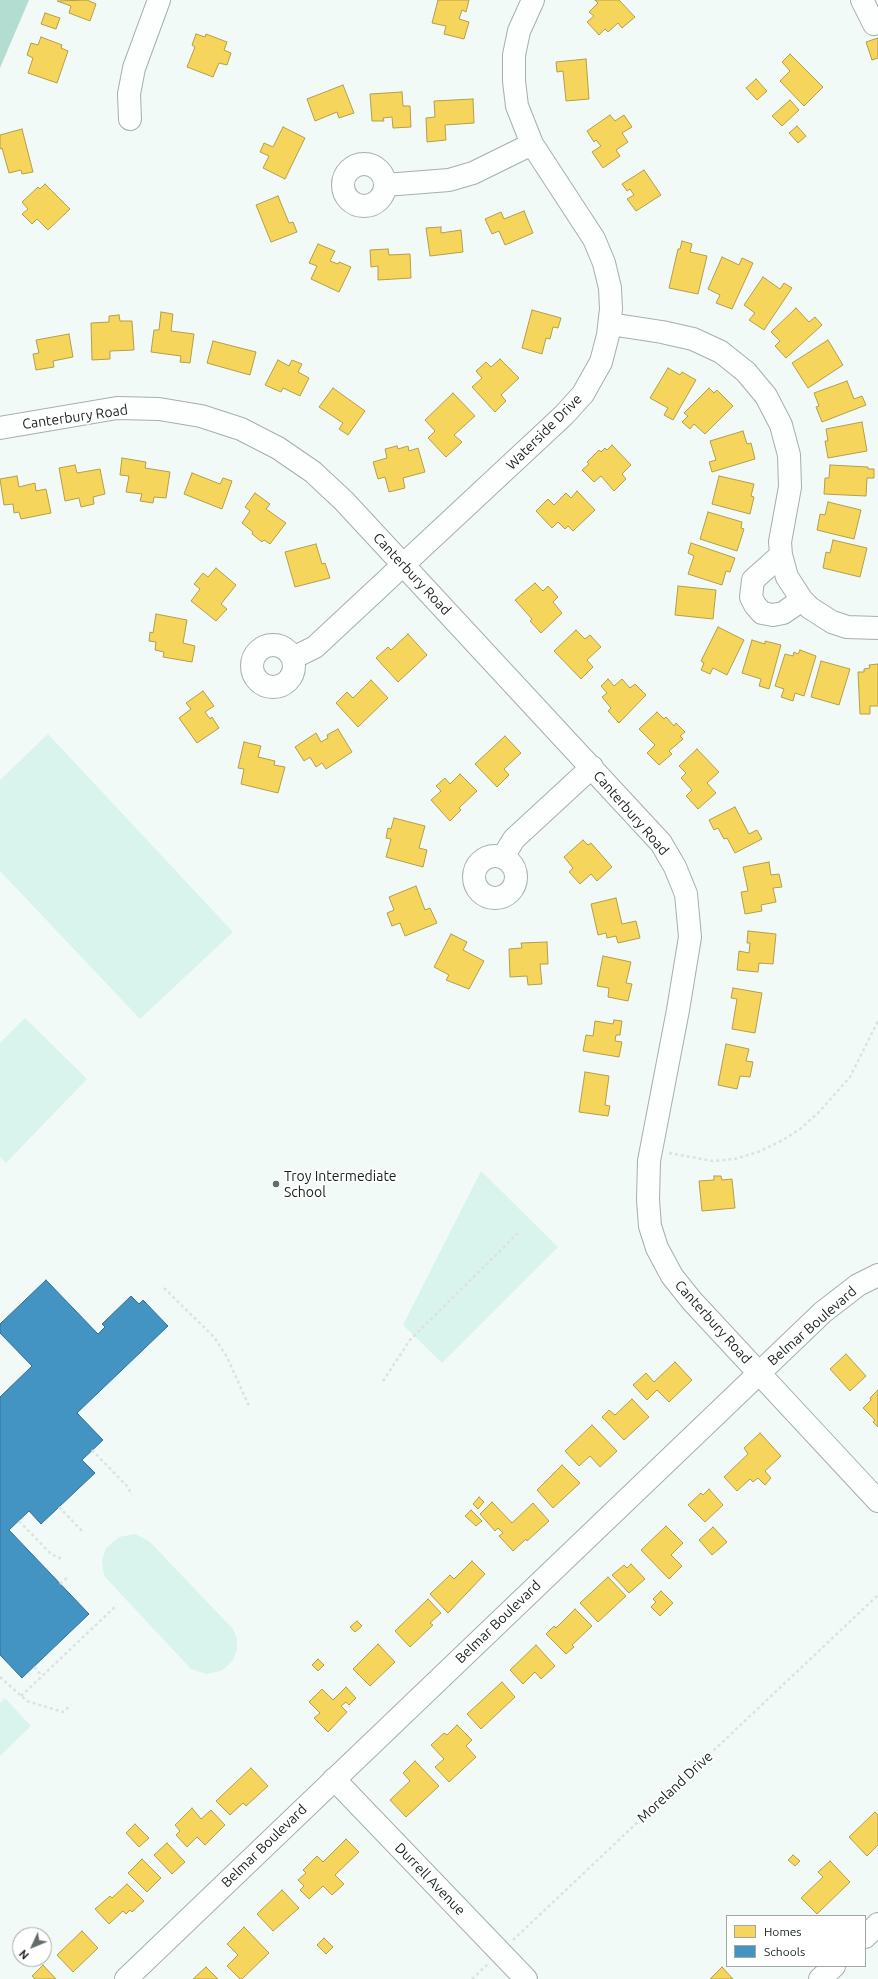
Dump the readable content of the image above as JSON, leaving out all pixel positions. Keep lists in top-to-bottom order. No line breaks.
{"streets":{"street":["Canterbury Road","Waterside Drive","Belmar Boulevard","Durrell Avenue"],"path":["Moreland Drive"]},"crossings":[["Canterbury Road","Waterside Drive"],["Canterbury Road","Belmar Boulevard"],["Belmar Boulevard","Durrell Avenue"],["Moreland Drive","Durrell Avenue"]],"places":["Troy Intermediate School"],"legend":["Homes","Schools"],"north":"bottom left"}
